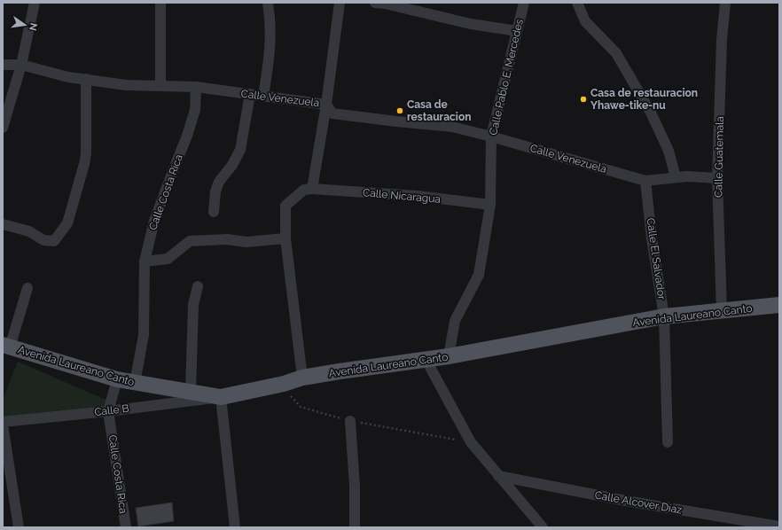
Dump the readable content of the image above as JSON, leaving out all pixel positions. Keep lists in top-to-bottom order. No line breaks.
{"streets":{"main road":["Avenida Laureano Canto"],"street":["Calle Pablo E. Mercedes","Calle Venezuela","Calle Guatemala","Calle Costa Rica","Calle Nicaragua","Calle El Salvador","Calle B","Calle Alcover Díaz"]},"crossings":[["Calle Pablo E. Mercedes","Calle Venezuela"],["Calle Pablo E. Mercedes","Calle Nicaragua"],["Calle Pablo E. Mercedes","Avenida Laureano Canto"],["Calle Venezuela","Calle Guatemala"],["Calle Venezuela","Calle Costa Rica"],["Calle Venezuela","Calle El Salvador"],["Calle Guatemala","Avenida Laureano Canto"],["Calle Costa Rica","Avenida Laureano Canto"],["Calle Costa Rica","Calle B"],["Calle El Salvador","Avenida Laureano Canto"],["Avenida Laureano Canto","Calle B"]],"places":["Casa de restauracion Yhawe-tike-nu","Casa de restauracion"],"north":"right"}
